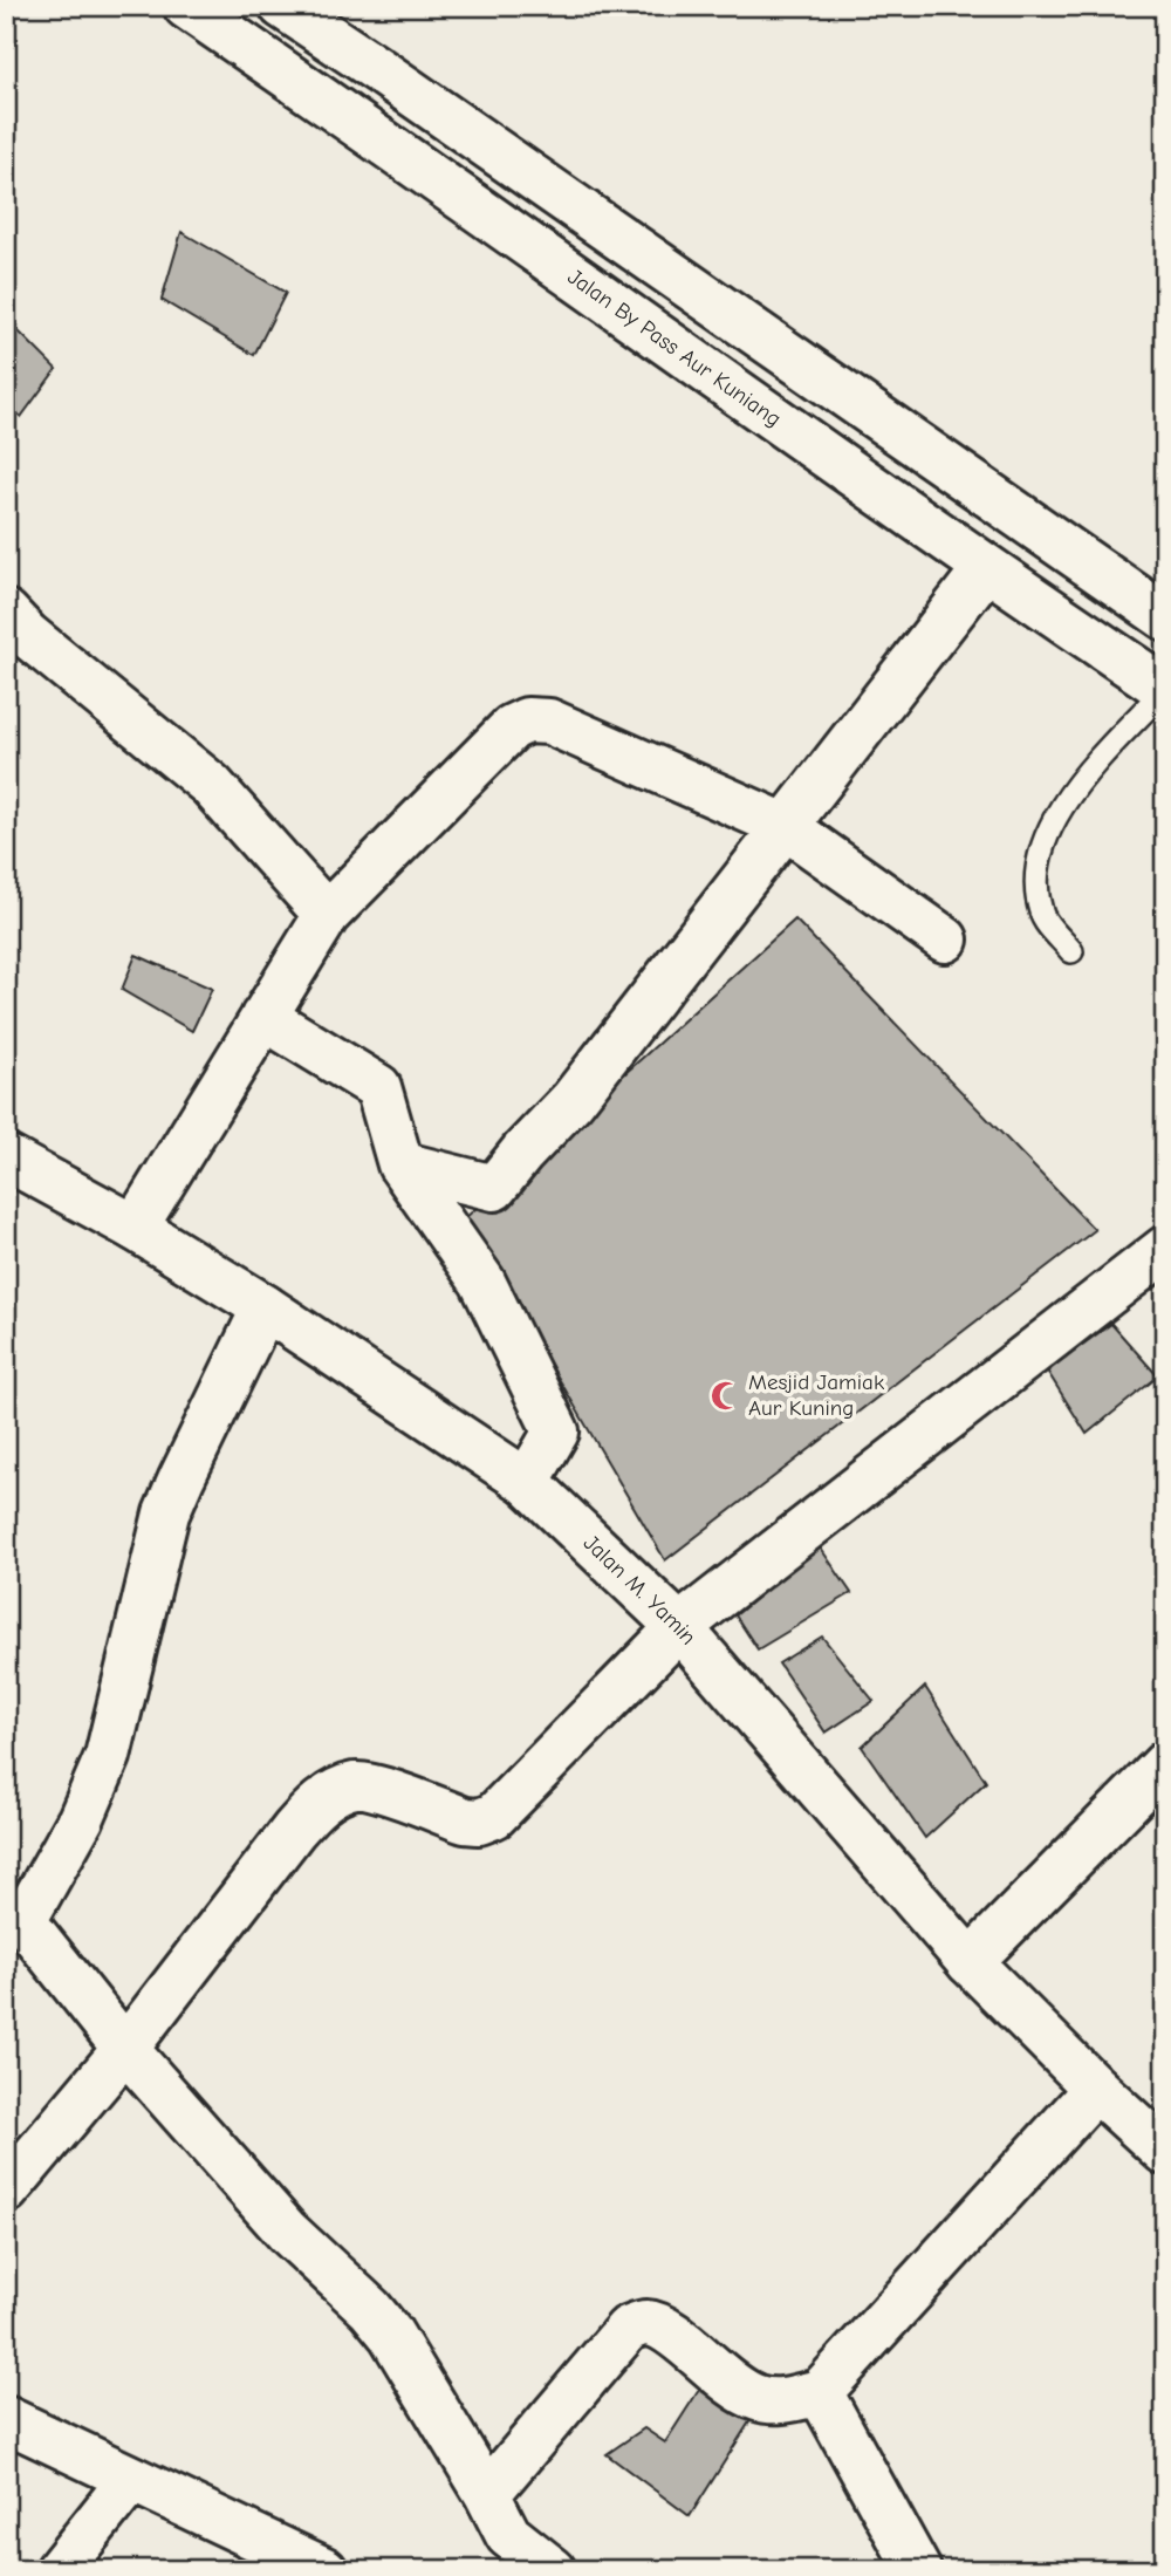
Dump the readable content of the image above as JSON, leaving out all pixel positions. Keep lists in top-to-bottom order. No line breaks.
{"streets":{"main road":["Jalan By Pass Aur Kuniang","Jalan M. Yamin"]},"places":{"mosque":["Mesjid Jamiak Aur Kuning"]}}
